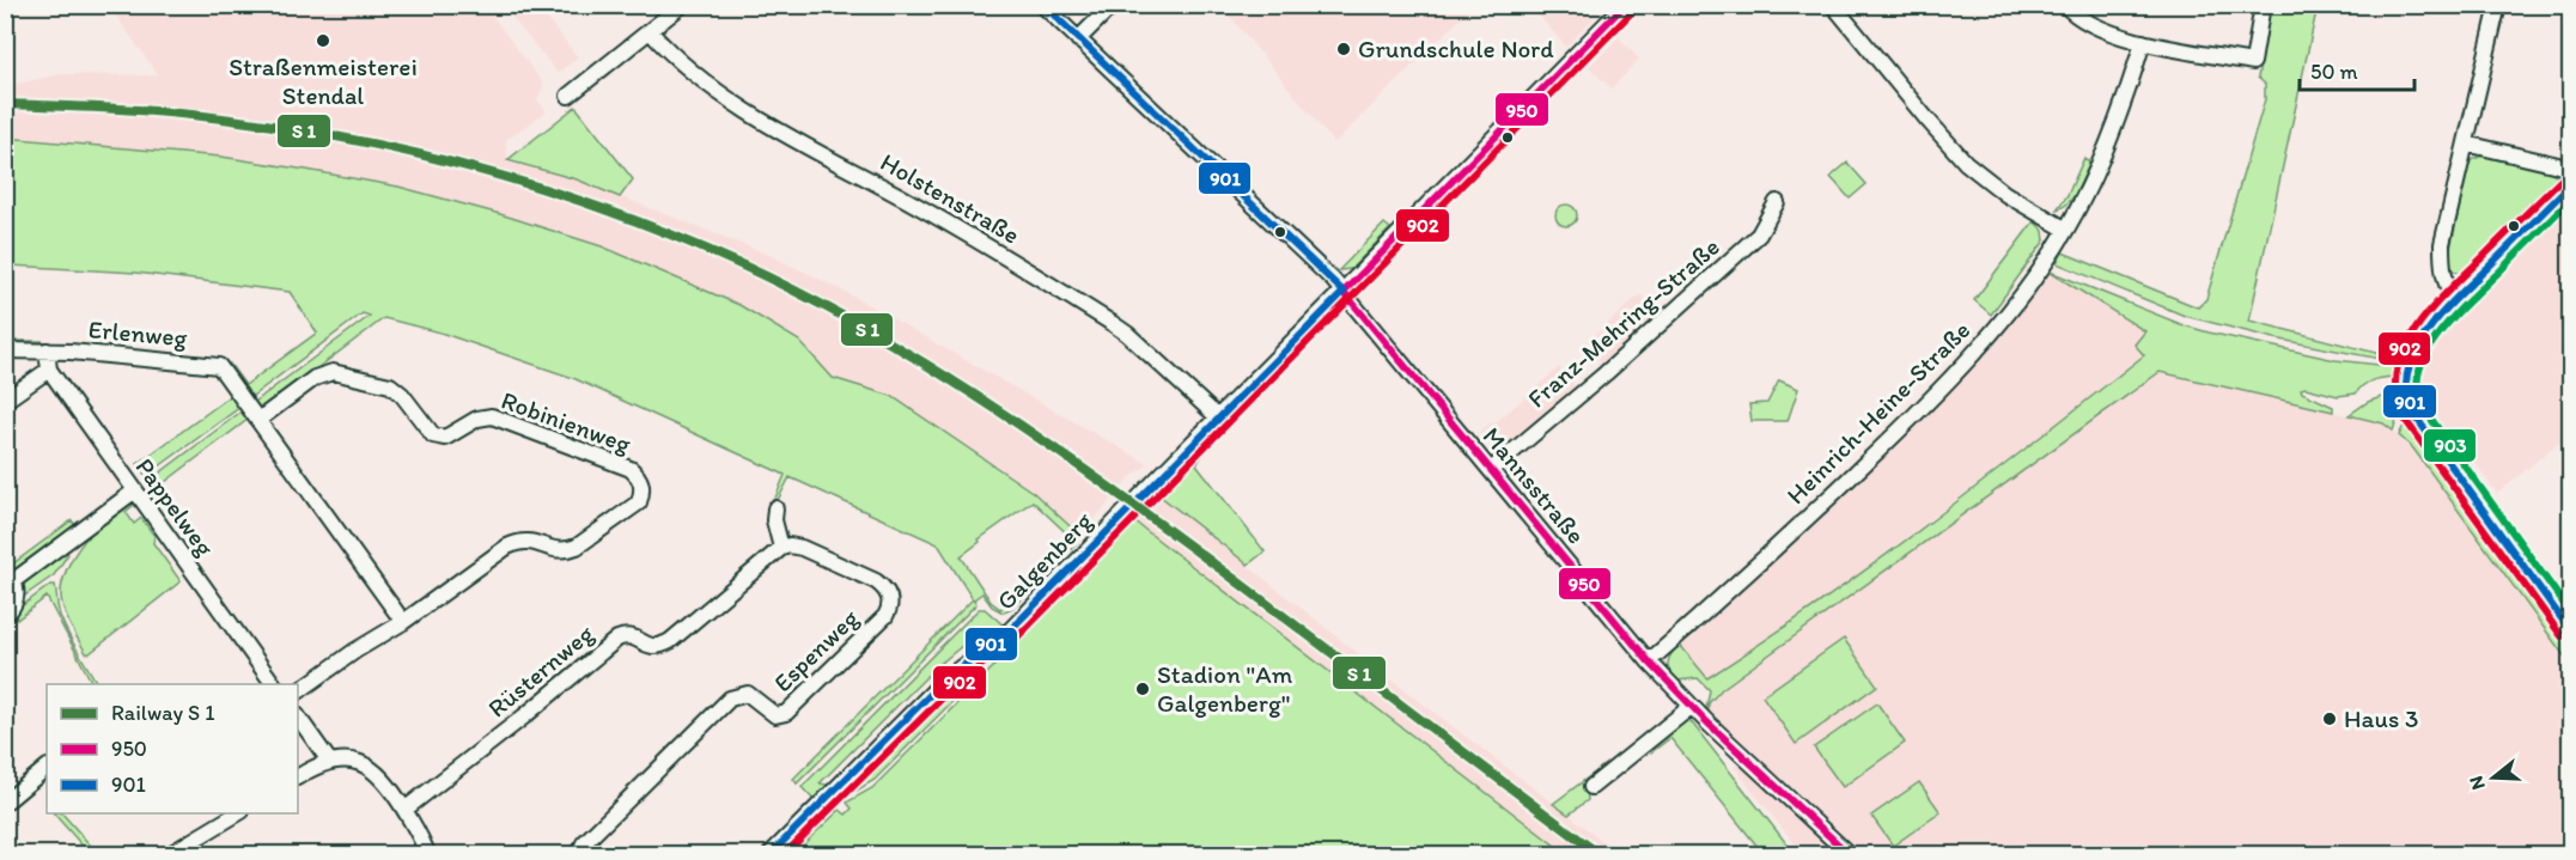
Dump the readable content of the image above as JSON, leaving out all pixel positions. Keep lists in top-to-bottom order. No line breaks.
{"streets":{"street":["Holstenstraße","Franz-Mehring-Straße","Erlenweg","Heinrich-Heine-Straße","Robinienweg","Mannsstraße","Pappelweg","Galgenberg","Espenweg","Rüsternweg"]},"crossings":[["Holstenstraße","Galgenberg"],["Franz-Mehring-Straße","Mannsstraße"],["Erlenweg","Robinienweg"],["Erlenweg","Pappelweg"],["Heinrich-Heine-Straße","Mannsstraße"],["Mannsstraße","Galgenberg"],["Espenweg","Rüsternweg"]],"places":["Straßenmeisterei Stendal","Grundschule Nord","Stadion \"Am Galgenberg\"","Haus 3"],"lines":["transit line 950","transit line 901","transit line 902","transit line 903"],"legend":["Railway S 1","950","901"],"scale_bar":"50 m","north":"left"}
